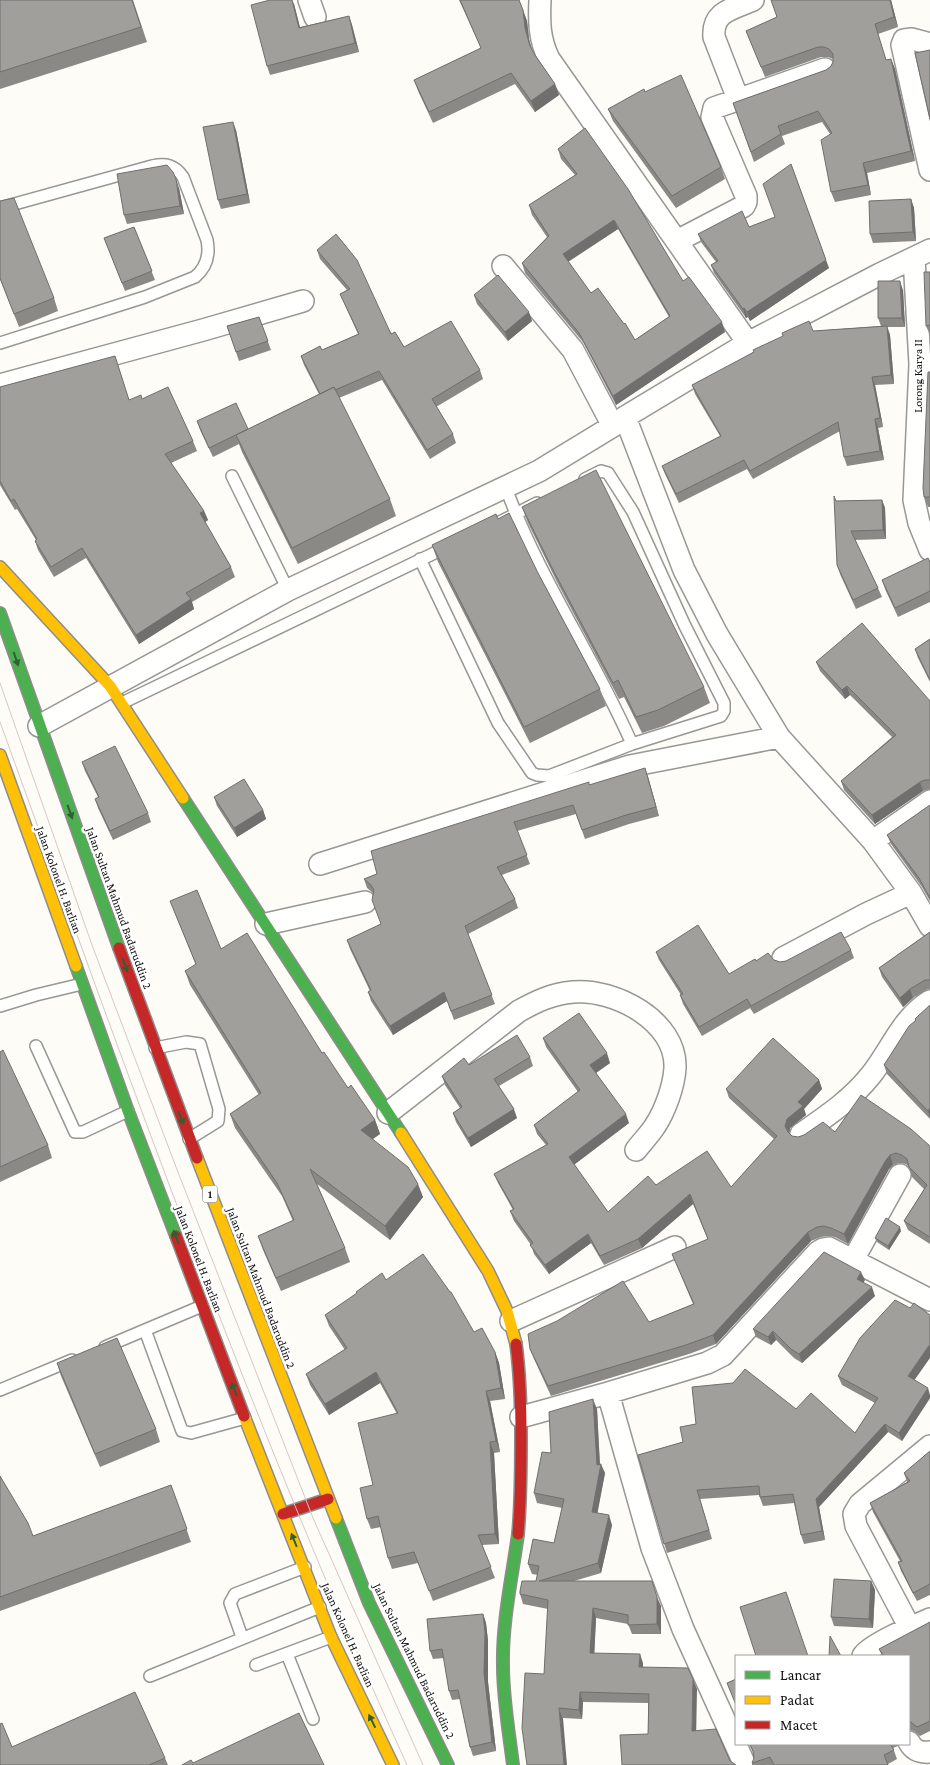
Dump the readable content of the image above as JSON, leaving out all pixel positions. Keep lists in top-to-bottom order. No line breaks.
{"streets":{"main road":["Jalan Kolonel H. Barlian","Jalan Sultan Mahmud Badaruddin 2","1"],"street":["Lorong Karya II"]},"one_way":["Jalan Kolonel H. Barlian"],"legend":["Lancar","Padat","Macet"]}
